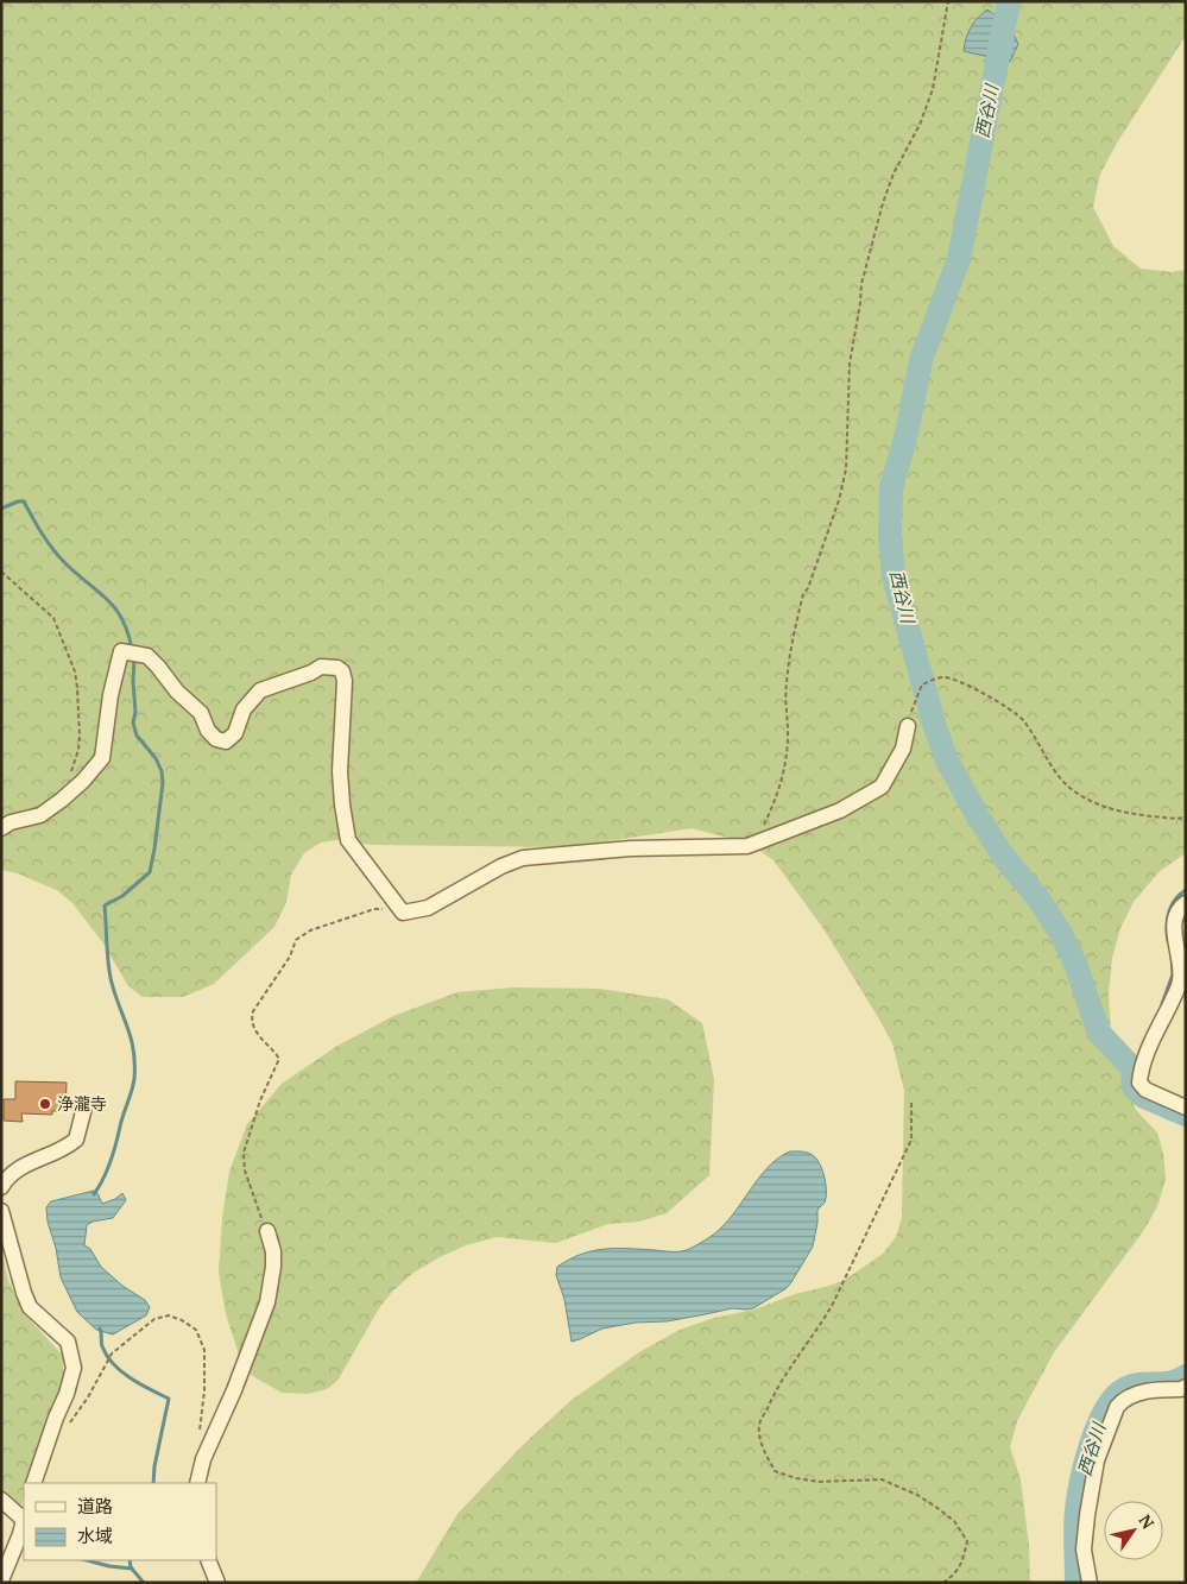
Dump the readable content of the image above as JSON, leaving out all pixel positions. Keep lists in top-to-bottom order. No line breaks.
{"water":["西谷川"],"places":["浄瀧寺"],"legend":["道路","水域"],"north":"top right"}
